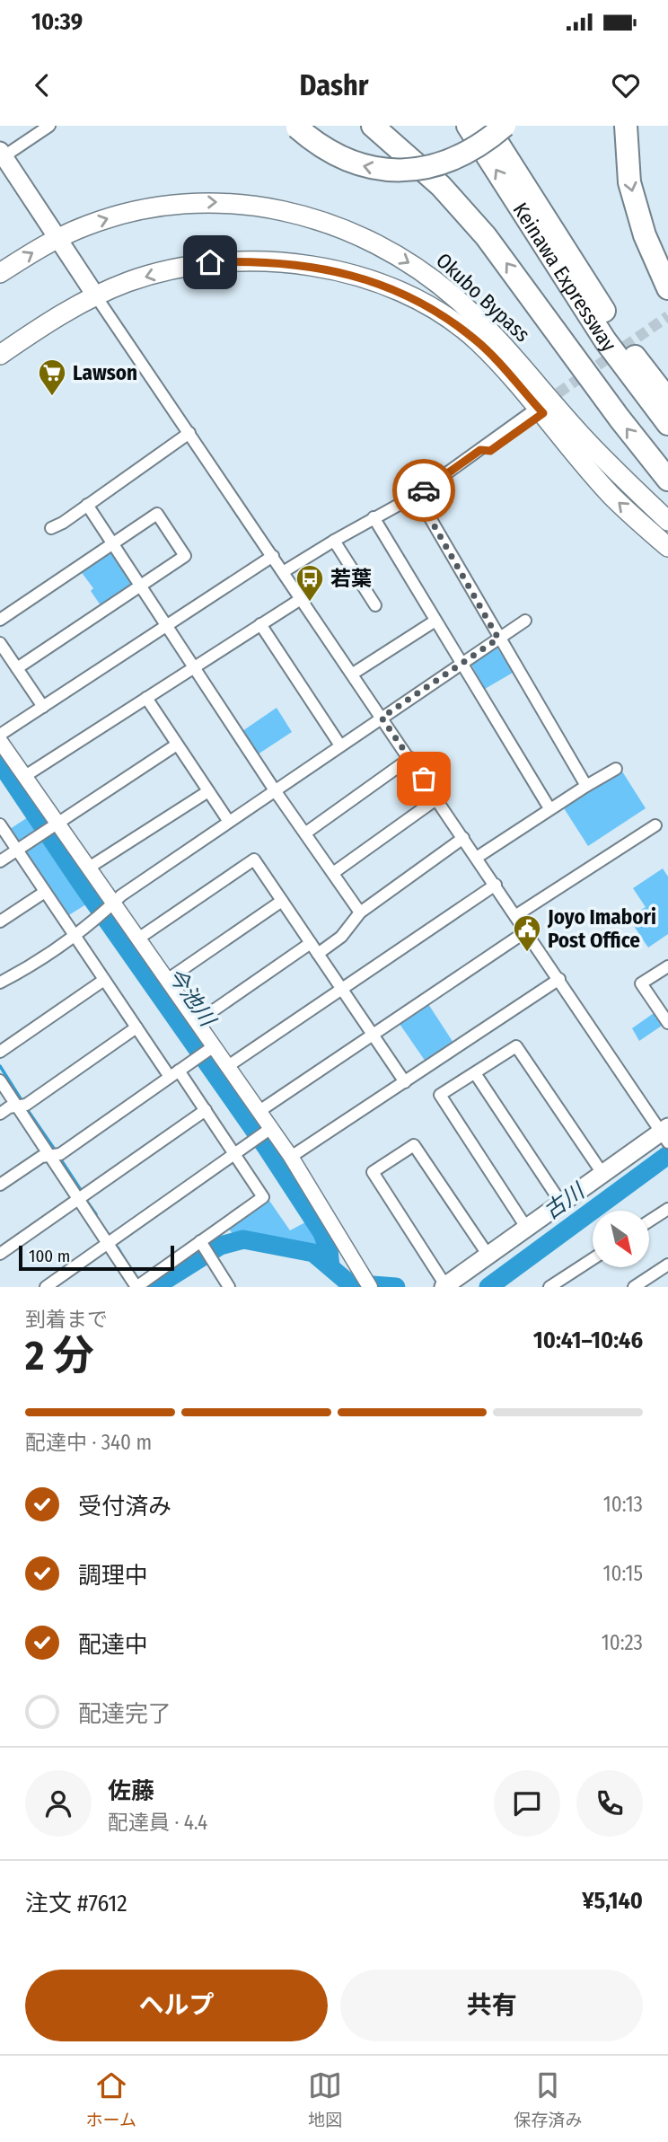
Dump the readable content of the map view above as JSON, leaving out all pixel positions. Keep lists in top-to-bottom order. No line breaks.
{"streets":{"highway":["Keinawa Expressway","Okubo Bypass"]},"water":["今池川","古川"],"places":{"supermarket":["Lawson"],"bus stop":["若葉"],"public building":["Joyo Imabori Post Office"]},"scale_bar":"100 m","north":"bottom right","page":{"status":"10:39","header":"Dashr","scale":"100 m","heading":["2 分","到着まで","10:41–10:46"],"panel":["佐藤","配達員 · 4.4","注文 #7612","¥5,140"],"bar":"配達中 · 340 m","list":[["受付済み","10:13"],["調理中","10:15"],["配達中","10:23"],"配達完了"],"buttons":["ヘルプ","共有"],"tabs":["ホーム","地図","保存済み"]}}
